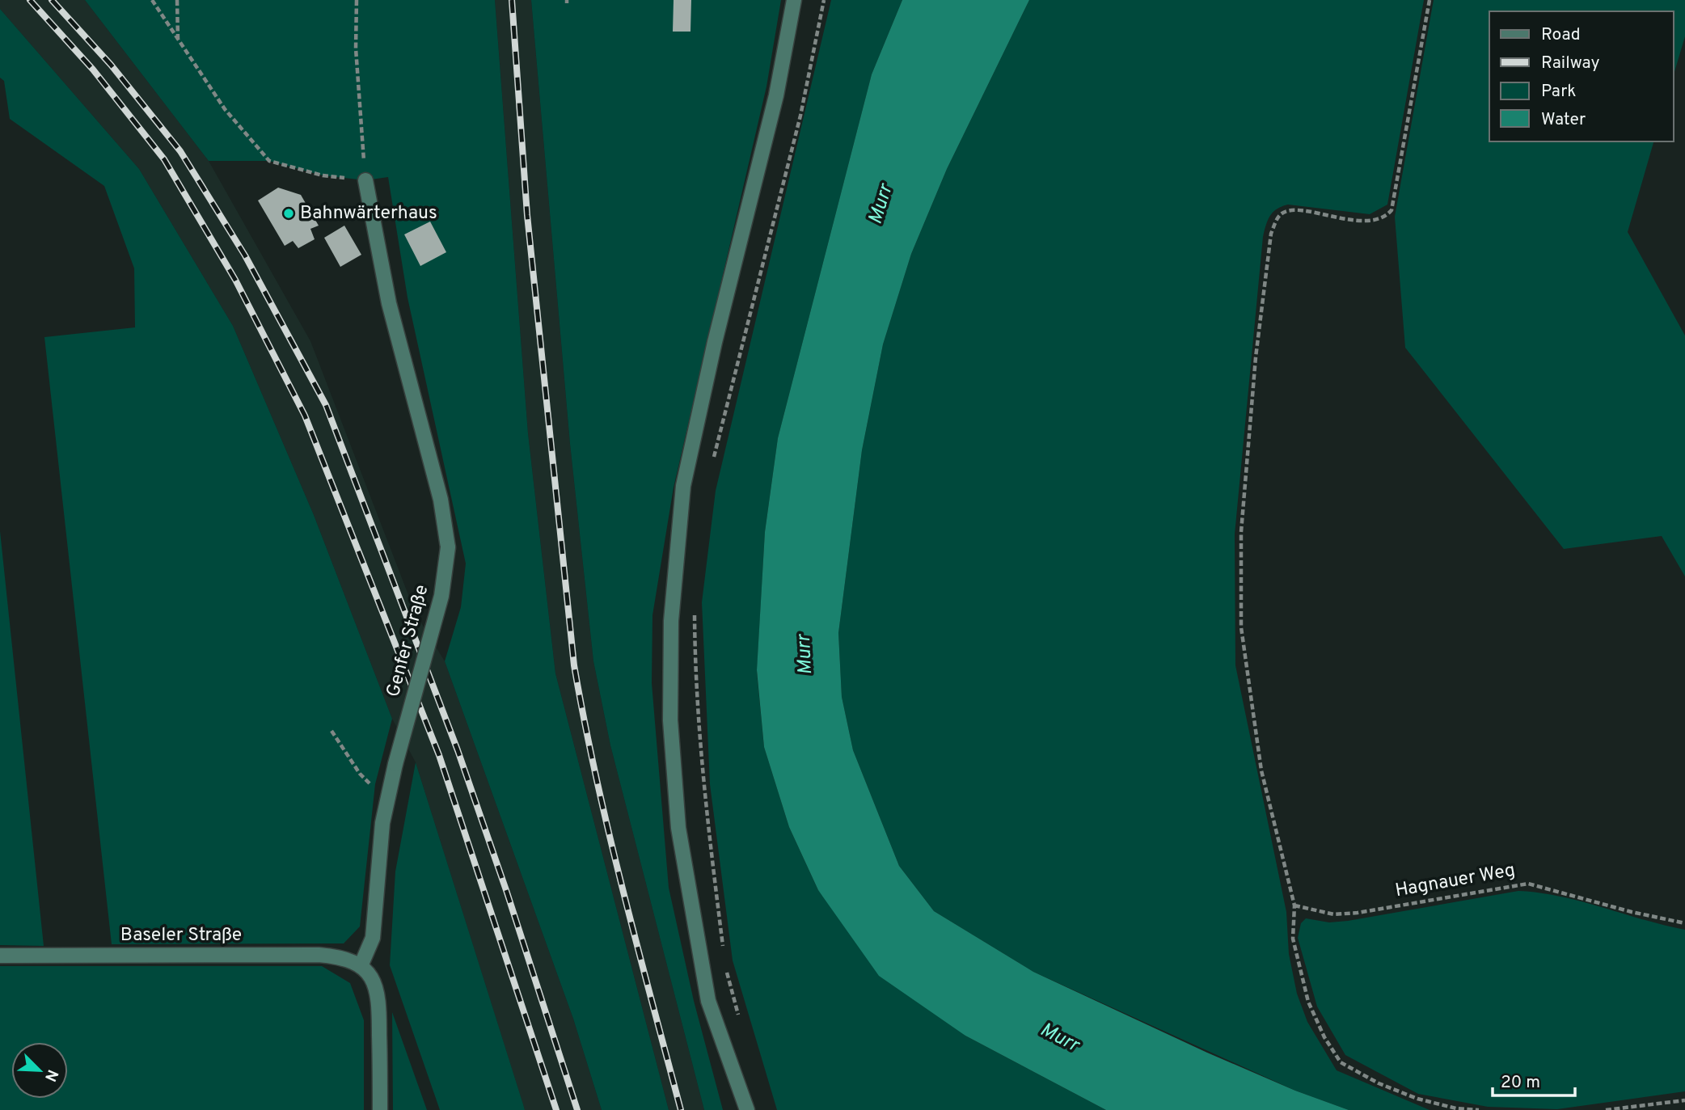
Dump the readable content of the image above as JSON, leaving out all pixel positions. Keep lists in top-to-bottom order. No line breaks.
{"streets":{"street":["Genfer Straße","Baseler Straße"],"path":["Hagnauer Weg"]},"crossings":[["Genfer Straße","Baseler Straße"]],"water":["Murr"],"places":["Bahnwärterhaus"],"legend":["Road","Railway","Park","Water"],"scale_bar":"20 m","north":"bottom right"}
